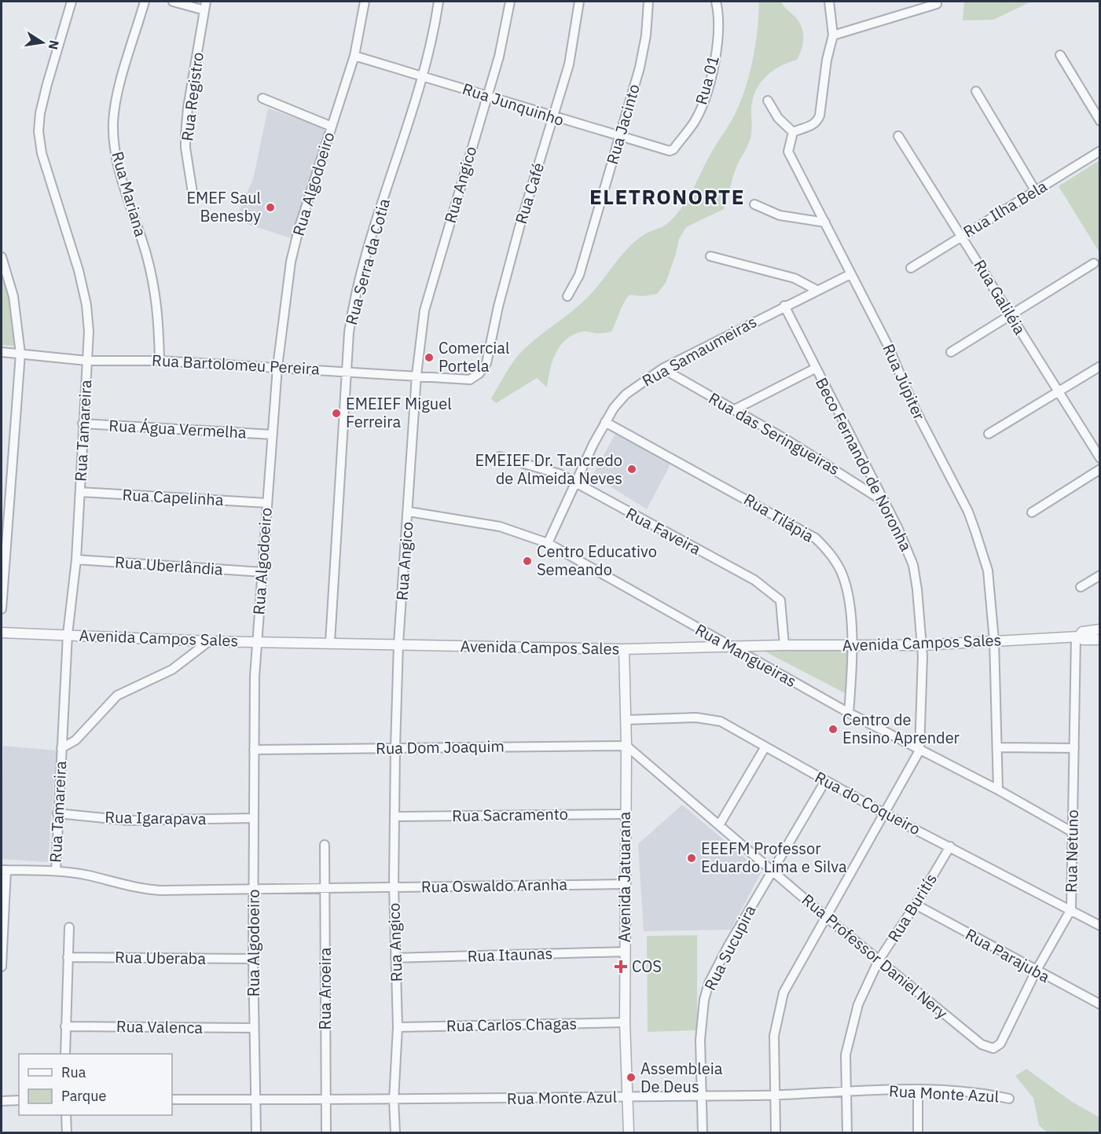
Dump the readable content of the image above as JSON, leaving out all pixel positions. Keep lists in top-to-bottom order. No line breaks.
{"streets":{"street":["Rua 01","Rua Registro","Rua Junquinho","Rua Jacinto","Rua Algodoeiro","Rua Angico","Rua Café","Rua Mariana","Rua Ilha Bela","Rua Serra da Cotia","Rua Galiléia","Rua Samaumeiras","Rua Bartolomeu Pereira","Rua Júpiter","Rua Água Vermelha","Rua Tamareira","Rua das Seringueiras","Beco Fernando de Noronha","Rua Capelinha","Rua Tilápia","Rua Faveira","Rua Uberlândia","Avenida Campos Sales","Rua Mangueiras","Rua Dom Joaquim","Rua do Coqueiro","Rua Sacramento","Rua Igarapava","Rua Netuno","Avenida Jatuarana","Rua Oswaldo Aranha","Rua Buritís","Rua Sucupira","Rua Itaunas","Rua Parajuba","Rua Professor Daniel Nery","Rua Uberaba","Rua Aroeira","Rua Carlos Chagas","Rua Valenca","Rua Monte Azul"]},"crossings":[["Rua 01","Rua Junquinho"],["Rua Junquinho","Rua Jacinto"],["Rua Junquinho","Rua Algodoeiro"],["Rua Junquinho","Rua Angico"],["Rua Junquinho","Rua Café"],["Rua Junquinho","Rua Serra da Cotia"],["Rua Algodoeiro","Rua Bartolomeu Pereira"],["Rua Algodoeiro","Rua Água Vermelha"],["Rua Algodoeiro","Rua Capelinha"],["Rua Algodoeiro","Rua Uberlândia"],["Rua Algodoeiro","Avenida Campos Sales"],["Rua Algodoeiro","Rua Dom Joaquim"],["Rua Algodoeiro","Rua Igarapava"],["Rua Algodoeiro","Rua Oswaldo Aranha"],["Rua Algodoeiro","Rua Uberaba"],["Rua Algodoeiro","Rua Valenca"],["Rua Algodoeiro","Rua Monte Azul"],["Rua Angico","Rua Bartolomeu Pereira"],["Rua Angico","Avenida Campos Sales"],["Rua Angico","Rua Mangueiras"],["Rua Angico","Rua Dom Joaquim"],["Rua Angico","Rua Sacramento"],["Rua Angico","Rua Oswaldo Aranha"],["Rua Angico","Rua Itaunas"],["Rua Angico","Rua Carlos Chagas"],["Rua Angico","Rua Monte Azul"],["Rua Café","Rua Bartolomeu Pereira"],["Rua Mariana","Rua Bartolomeu Pereira"],["Rua Ilha Bela","Rua Galiléia"],["Rua Serra da Cotia","Rua Bartolomeu Pereira"],["Rua Serra da Cotia","Avenida Campos Sales"],["Rua Samaumeiras","Rua Júpiter"],["Rua Samaumeiras","Rua das Seringueiras"],["Rua Samaumeiras","Beco Fernando de Noronha"],["Rua Samaumeiras","Rua Tilápia"],["Rua Samaumeiras","Rua Faveira"],["Rua Samaumeiras","Rua Mangueiras"],["Rua Bartolomeu Pereira","Rua Tamareira"],["Rua Júpiter","Avenida Campos Sales"],["Rua Júpiter","Rua Mangueiras"],["Rua Água Vermelha","Rua Tamareira"],["Rua Tamareira","Rua Capelinha"],["Rua Tamareira","Rua Uberlândia"],["Rua Tamareira","Avenida Campos Sales"],["Rua Tamareira","Rua Igarapava"],["Rua Tamareira","Rua Oswaldo Aranha"],["Rua das Seringueiras","Beco Fernando de Noronha"],["Beco Fernando de Noronha","Avenida Campos Sales"],["Beco Fernando de Noronha","Rua Mangueiras"],["Beco Fernando de Noronha","Rua do Coqueiro"],["Beco Fernando de Noronha","Rua Professor Daniel Nery"],["Beco Fernando de Noronha","Rua Monte Azul"],["Rua Tilápia","Avenida Campos Sales"],["Rua Tilápia","Rua Mangueiras"],["Rua Faveira","Avenida Campos Sales"],["Avenida Campos Sales","Rua Mangueiras"],["Avenida Campos Sales","Rua Netuno"],["Avenida Campos Sales","Avenida Jatuarana"],["Rua Mangueiras","Rua Netuno"],["Rua Dom Joaquim","Avenida Jatuarana"],["Rua Dom Joaquim","Rua Professor Daniel Nery"],["Rua do Coqueiro","Rua Netuno"],["Rua do Coqueiro","Avenida Jatuarana"],["Rua do Coqueiro","Rua Buritís"],["Rua do Coqueiro","Rua Sucupira"],["Rua Sacramento","Avenida Jatuarana"],["Rua Netuno","Rua Parajuba"],["Rua Netuno","Rua Professor Daniel Nery"],["Avenida Jatuarana","Rua Oswaldo Aranha"],["Avenida Jatuarana","Rua Itaunas"],["Avenida Jatuarana","Rua Professor Daniel Nery"],["Avenida Jatuarana","Rua Carlos Chagas"],["Avenida Jatuarana","Rua Monte Azul"],["Rua Oswaldo Aranha","Rua Aroeira"],["Rua Buritís","Rua Parajuba"],["Rua Buritís","Rua Professor Daniel Nery"],["Rua Buritís","Rua Monte Azul"],["Rua Sucupira","Rua Professor Daniel Nery"],["Rua Sucupira","Rua Monte Azul"],["Rua Aroeira","Rua Monte Azul"]],"districts":["ELETRONORTE"],"places":{"other":["EMEF Saul Benesby","Comercial Portela","EMEIEF Miguel Ferreira","EMEIEF Dr. Tancredo de Almeida Neves","Centro Educativo Semeando","Centro de Ensino Aprender","EEEFM Professor Eduardo Lima e Silva","Assembleia De Deus"],"health":["COS"]},"legend":["Rua","Parque"],"north":"right"}
